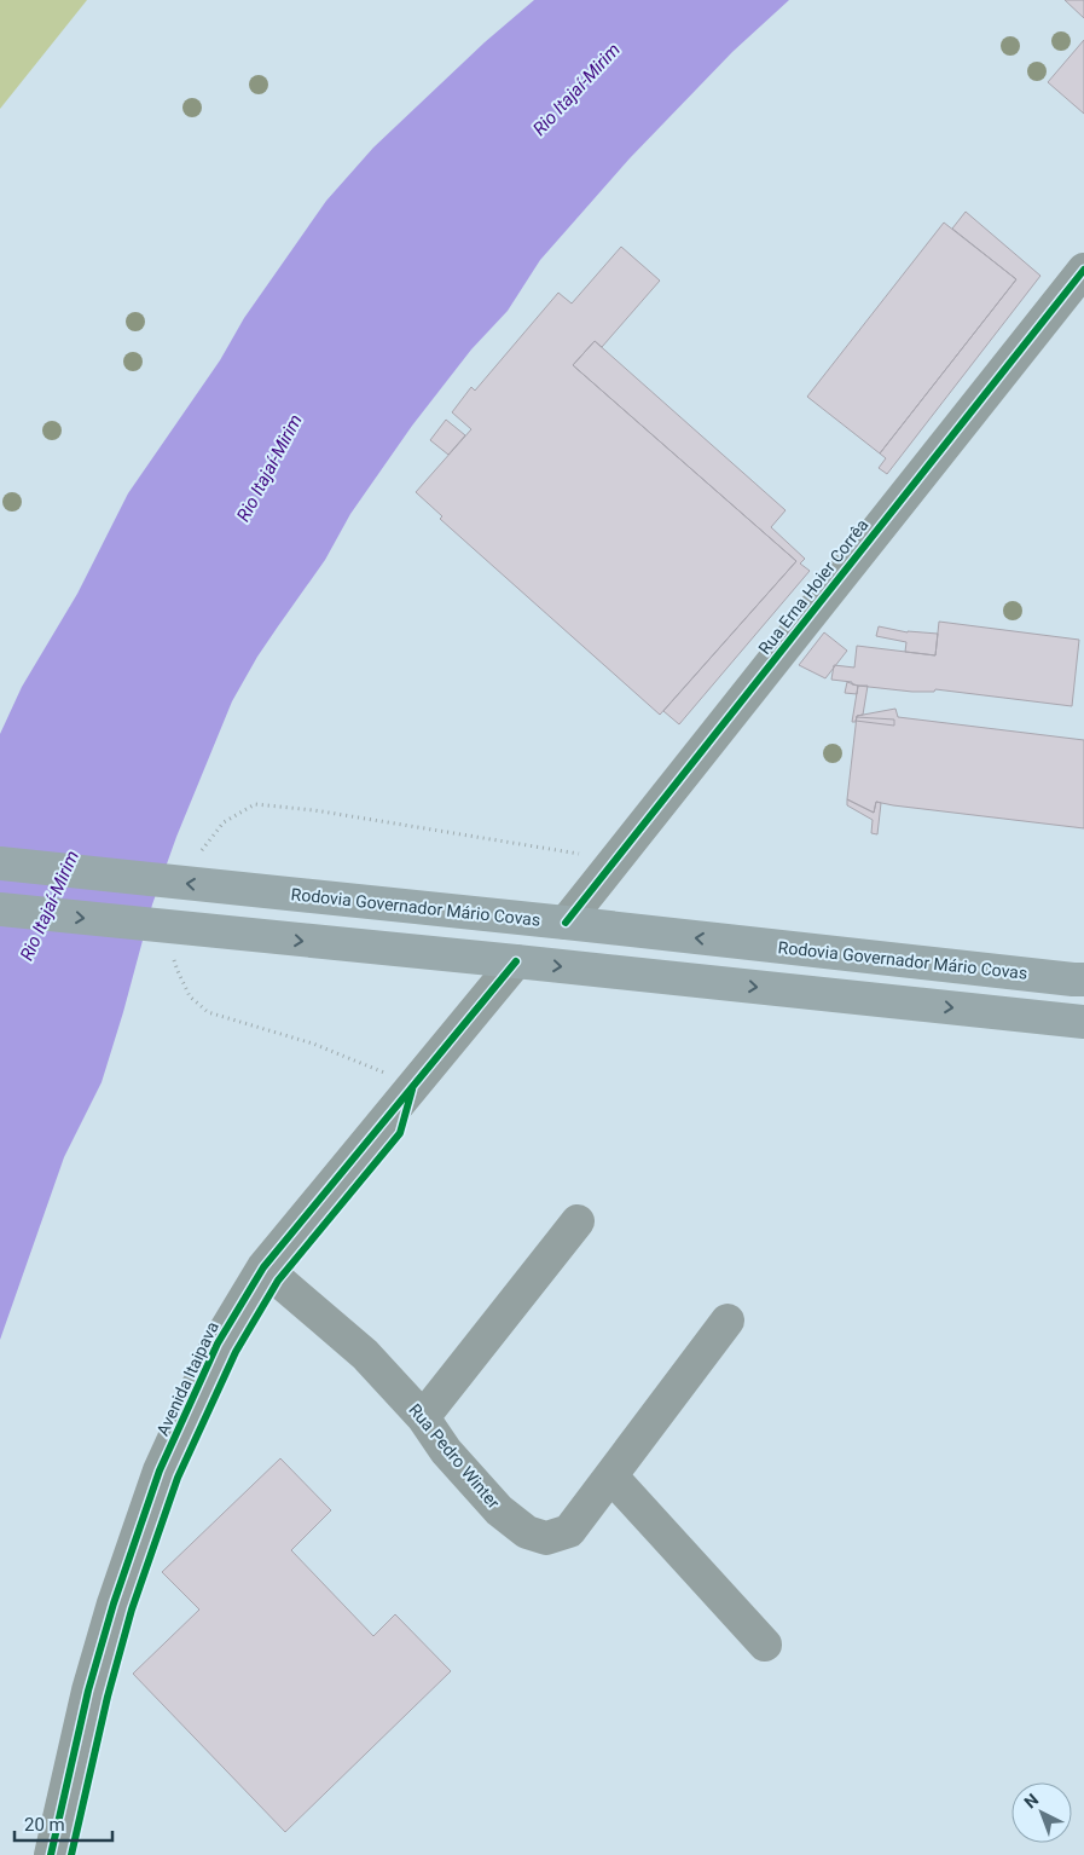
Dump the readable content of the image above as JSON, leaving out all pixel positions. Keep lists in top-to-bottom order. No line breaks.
{"streets":{"highway":["Rodovia Governador Mário Covas"],"street":["Rua Erna Hoier Corrêa","Avenida Itaipava","Rua Pedro Winter"]},"crossings":[["Rua Erna Hoier Corrêa","Rodovia Governador Mário Covas"],["Avenida Itaipava","Rua Pedro Winter"]],"water":["Rio Itajaí-Mirim"],"scale_bar":"20 m","north":"top left"}
